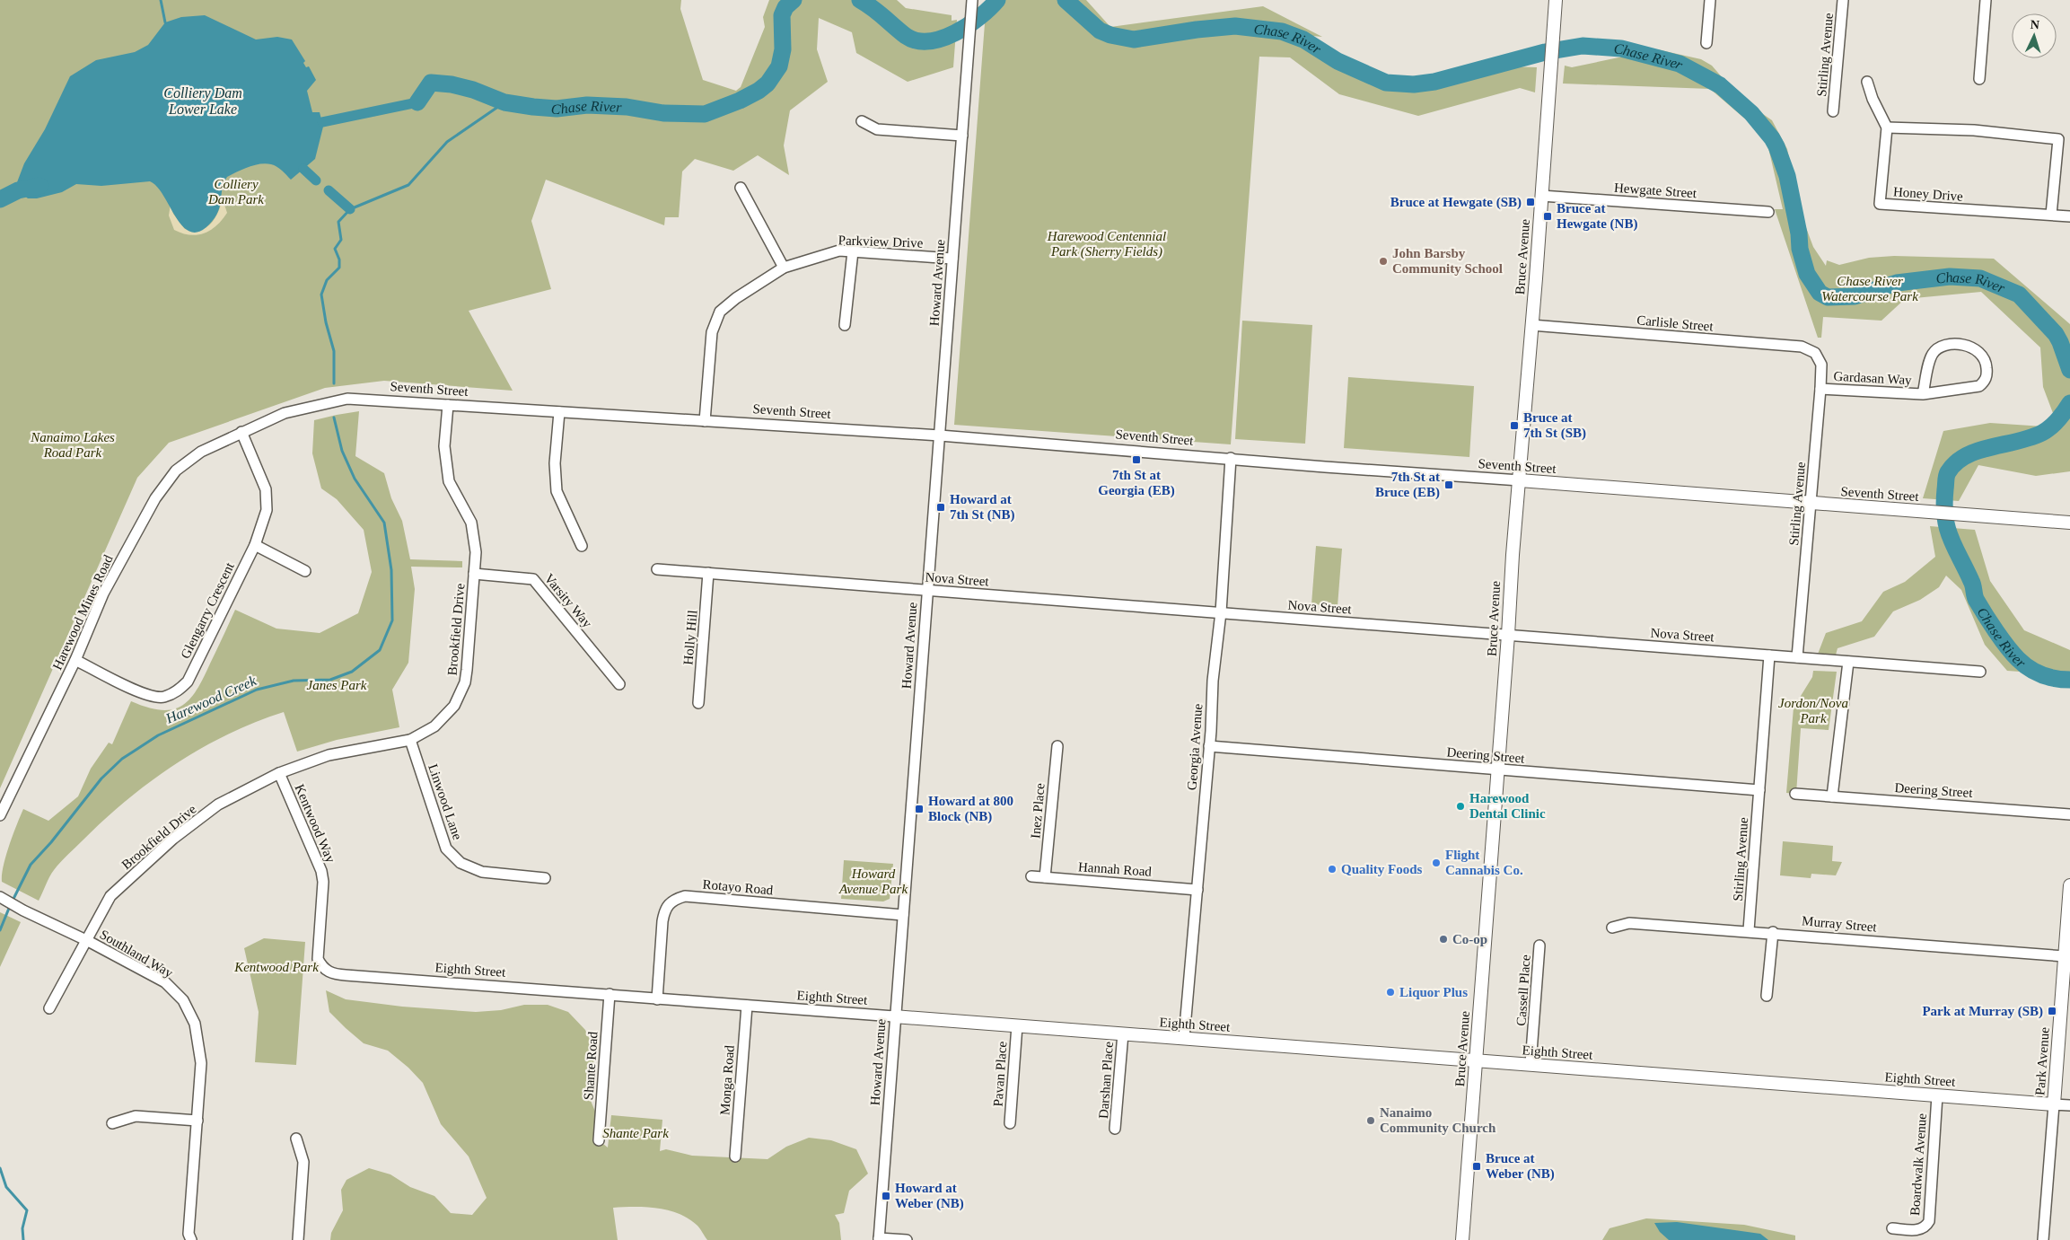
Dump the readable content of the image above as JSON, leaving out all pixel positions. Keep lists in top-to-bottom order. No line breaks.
{"streets":{"street":["Stirling Avenue","Hewgate Street","Honey Drive","Parkview Drive","Bruce Avenue","Howard Avenue","Carlisle Street","Gardasan Way","Seventh Street","Nova Street","Varsity Way","Glengarry Crescent","Harewood Mines Road","Brookfield Drive","Holly Hill","Georgia Avenue","Deering Street","Linwood Lane","Inez Place","Kentwood Way","Hannah Road","Rotayo Road","Murray Street","Southland Way","Eighth Street","Cassell Place","Park Avenue","Shante Road","Pavan Place","Monga Road","Darshan Place","Boardwalk Avenue"]},"crossings":[["Stirling Avenue","Carlisle Street"],["Stirling Avenue","Gardasan Way"],["Stirling Avenue","Seventh Street"],["Stirling Avenue","Nova Street"],["Stirling Avenue","Deering Street"],["Stirling Avenue","Murray Street"],["Hewgate Street","Bruce Avenue"],["Parkview Drive","Howard Avenue"],["Parkview Drive","Seventh Street"],["Bruce Avenue","Carlisle Street"],["Bruce Avenue","Seventh Street"],["Bruce Avenue","Nova Street"],["Bruce Avenue","Deering Street"],["Bruce Avenue","Eighth Street"],["Howard Avenue","Seventh Street"],["Howard Avenue","Nova Street"],["Howard Avenue","Rotayo Road"],["Howard Avenue","Eighth Street"],["Seventh Street","Glengarry Crescent"],["Seventh Street","Harewood Mines Road"],["Seventh Street","Brookfield Drive"],["Seventh Street","Georgia Avenue"],["Nova Street","Holly Hill"],["Nova Street","Georgia Avenue"],["Varsity Way","Brookfield Drive"],["Glengarry Crescent","Harewood Mines Road"],["Brookfield Drive","Linwood Lane"],["Brookfield Drive","Kentwood Way"],["Brookfield Drive","Southland Way"],["Georgia Avenue","Deering Street"],["Georgia Avenue","Hannah Road"],["Georgia Avenue","Eighth Street"],["Inez Place","Hannah Road"],["Kentwood Way","Eighth Street"],["Rotayo Road","Eighth Street"],["Murray Street","Park Avenue"],["Eighth Street","Cassell Place"],["Eighth Street","Park Avenue"],["Eighth Street","Shante Road"],["Eighth Street","Pavan Place"],["Eighth Street","Monga Road"],["Eighth Street","Darshan Place"],["Eighth Street","Boardwalk Avenue"]],"water":["Chase River","Colliery Dam Lower Lake","Harewood Creek"],"parks":["Colliery Dam Park","Harewood Centennial Park (Sherry Fields)","Chase River Watercourse Park","Nanaimo Lakes Road Park","Janes Park","Jordon/Nova Park","Howard Avenue Park","Kentwood Park","Shante Park"],"places":{"transit":["Bruce at Hewgate (SB)","Bruce at Hewgate (NB)","Bruce at 7th St (SB)","7th St at Georgia (EB)","7th St at Bruce (EB)","Howard at 7th St (NB)","Howard at 800 Block (NB)","Park at Murray (SB)","Bruce at Weber (NB)","Howard at Weber (NB)"],"other":["John Barsby Community School","Harewood Dental Clinic","Flight Cannabis Co.","Quality Foods","Co-op","Liquor Plus","Nanaimo Community Church"]},"north":"top"}
